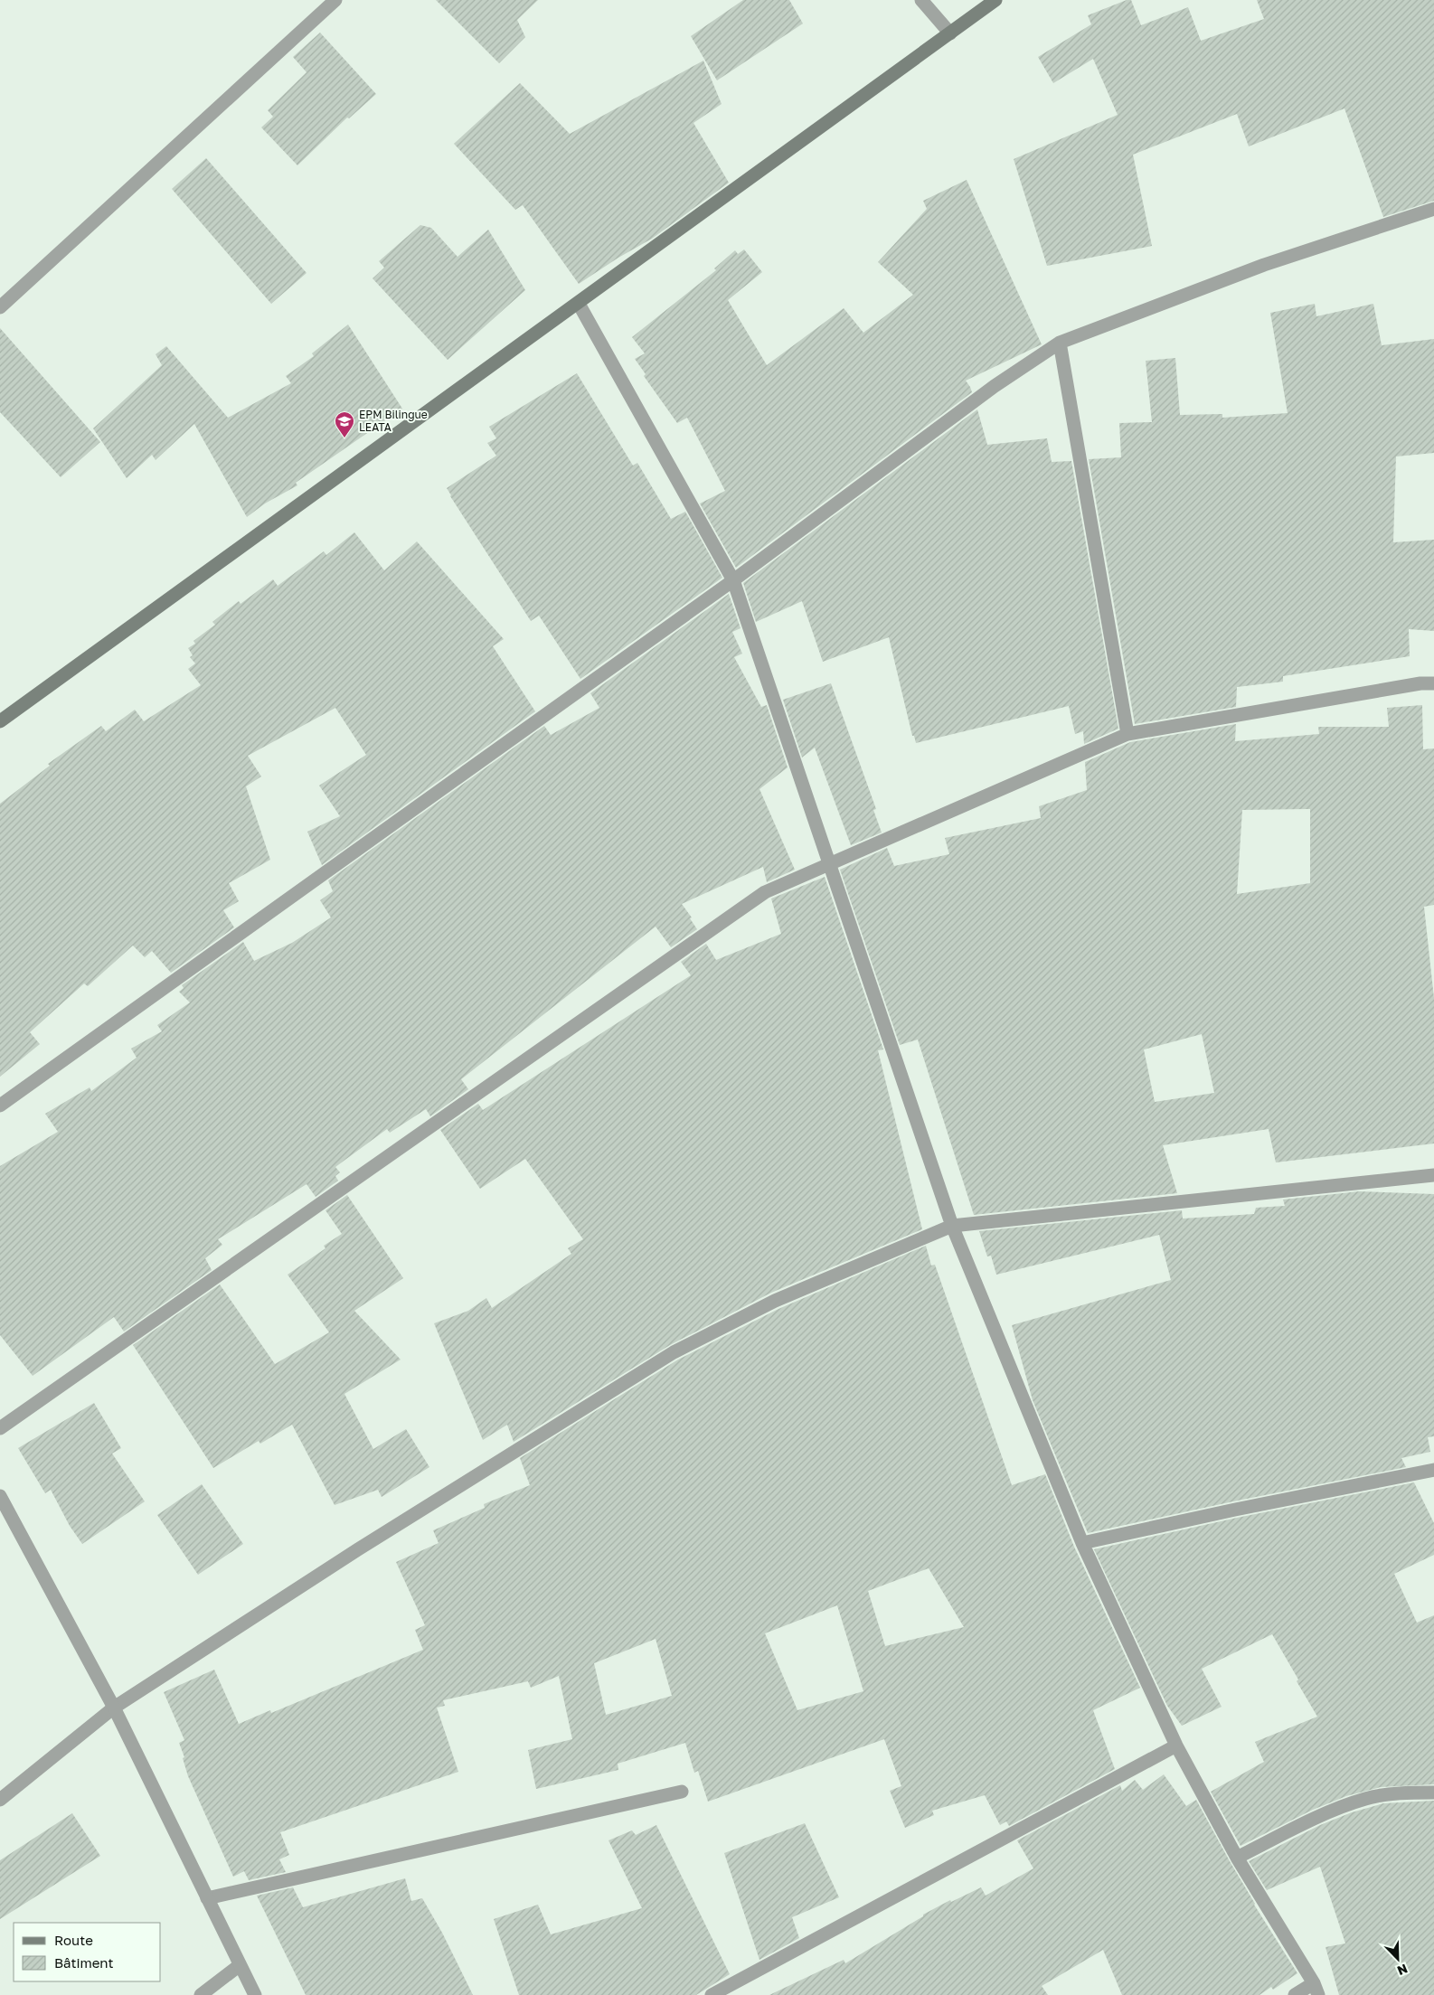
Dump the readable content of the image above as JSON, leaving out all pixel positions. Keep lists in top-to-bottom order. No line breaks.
{"places":{"school or university":["EPM Bilingue LEATA"]},"legend":["Route","Bâtiment"],"north":"bottom right"}
